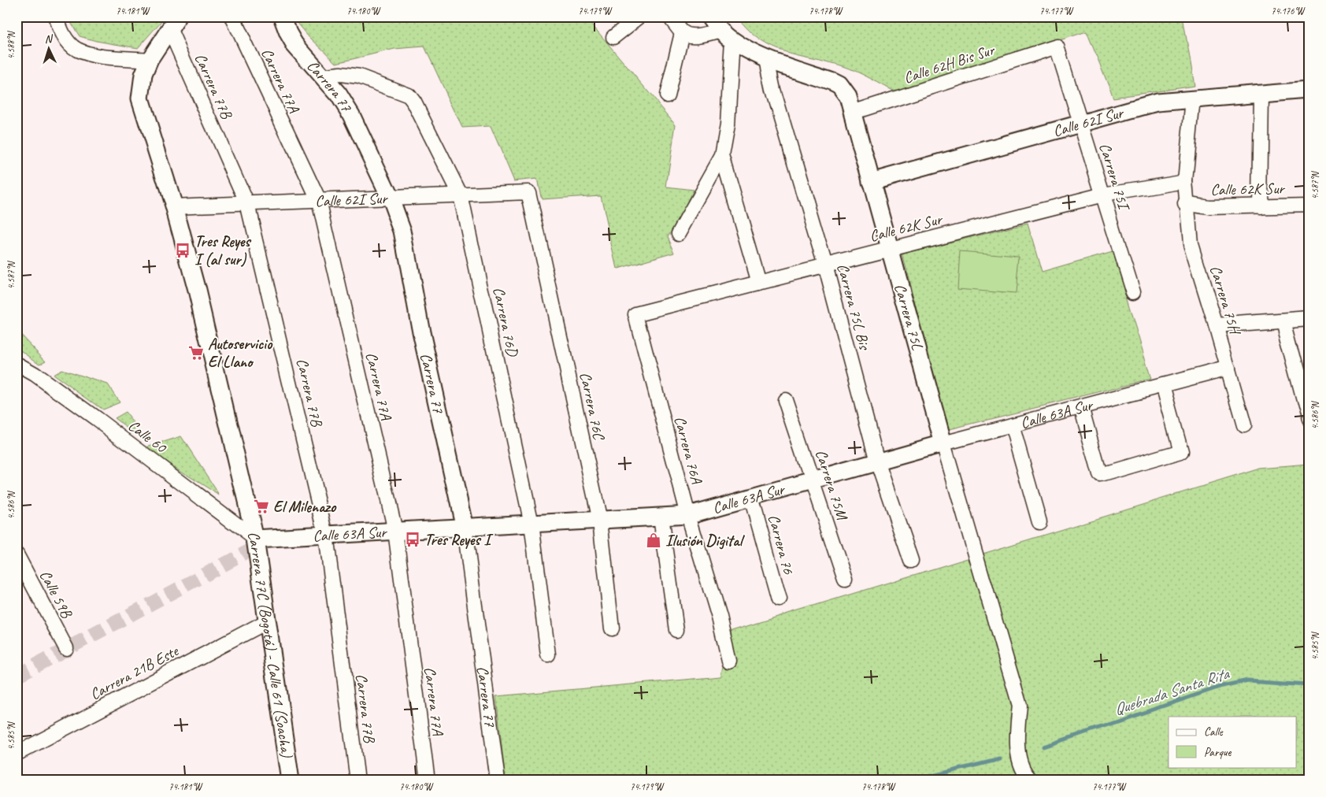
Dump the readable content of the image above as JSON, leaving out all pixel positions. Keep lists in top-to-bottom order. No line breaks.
{"streets":{"street":["Calle 62H Bis Sur","Carrera 77A","Carrera 77B","Carrera 77","Calle 62I Sur","Carrera 75I","Calle 62K Sur","Carrera 75H","Carrera 75L Bis","Carrera 75L","Carrera 76D","Carrera 76C","Calle 63A Sur","Calle 60","Carrera 76A","Carrera 75M","Carrera 76","Calle 59B","Carrera 77C (Bogotá) - Calle 61 (Soacha)","Carrera 21B Este"]},"crossings":[["Calle 62H Bis Sur","Carrera 75I"],["Calle 62H Bis Sur","Carrera 75L"],["Carrera 77A","Calle 62I Sur"],["Carrera 77A","Calle 63A Sur"],["Carrera 77B","Calle 62I Sur"],["Carrera 77B","Calle 63A Sur"],["Carrera 77","Calle 62I Sur"],["Carrera 77","Carrera 76D"],["Carrera 77","Calle 63A Sur"],["Calle 62I Sur","Carrera 75I"],["Calle 62I Sur","Carrera 75H"],["Calle 62I Sur","Carrera 75L"],["Calle 62I Sur","Carrera 76D"],["Calle 62I Sur","Carrera 76C"],["Calle 62I Sur","Carrera 77C (Bogotá) - Calle 61 (Soacha)"],["Carrera 75I","Calle 62K Sur"],["Calle 62K Sur","Carrera 75H"],["Calle 62K Sur","Carrera 75L Bis"],["Calle 62K Sur","Carrera 75L"],["Calle 62K Sur","Carrera 76A"],["Carrera 75H","Calle 63A Sur"],["Carrera 75L Bis","Carrera 75L"],["Carrera 75L Bis","Calle 63A Sur"],["Carrera 75L","Calle 63A Sur"],["Carrera 76D","Calle 63A Sur"],["Carrera 76C","Calle 63A Sur"],["Calle 63A Sur","Calle 60"],["Calle 63A Sur","Carrera 76A"],["Calle 63A Sur","Carrera 75M"],["Calle 63A Sur","Carrera 76"],["Calle 63A Sur","Carrera 77C (Bogotá) - Calle 61 (Soacha)"],["Calle 60","Carrera 77C (Bogotá) - Calle 61 (Soacha)"],["Carrera 77C (Bogotá) - Calle 61 (Soacha)","Carrera 21B Este"]],"water":["Quebrada Santa Rita"],"places":{"bus stop":["Tres Reyes I (al sur)","Tres Reyes I"],"supermarket":["Autoservicio El Llano","El Milenazo"],"shop":["Ilusión Digital"]},"legend":["Calle","Parque"],"north":"top","coordinates":["74.181°W","74.180°W","74.179°W","74.178°W","74.177°W","74.176°W","4.588°N","4.587°N","4.586°N","4.585°N"]}
